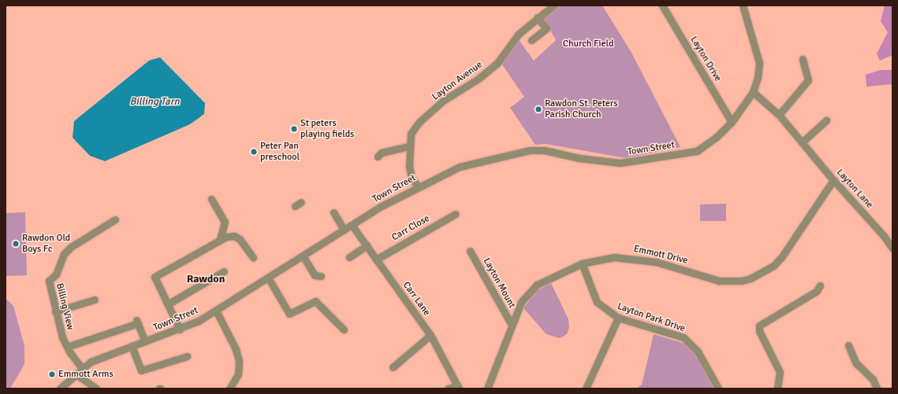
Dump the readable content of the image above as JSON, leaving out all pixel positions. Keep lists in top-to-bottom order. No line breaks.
{"streets":{"street":["Layton Drive","Layton Avenue","Town Street","Layton Lane","Carr Close","Emmott Drive","Layton Mount","Carr Lane","Billing View","Layton Park Drive"]},"crossings":[["Layton Drive","Town Street"],["Layton Avenue","Town Street"],["Town Street","Layton Lane"],["Town Street","Carr Lane"],["Town Street","Billing View"],["Layton Lane","Emmott Drive"],["Carr Close","Carr Lane"],["Emmott Drive","Layton Mount"],["Emmott Drive","Layton Park Drive"]],"districts":["Rawdon"],"water":["Billing Tarn"],"parks":["Church Field"],"places":["Rawdon St. Peters Parish Church","St peters playing fields","Peter Pan preschool","Rawdon Old Boys Fc","Emmott Arms"]}
